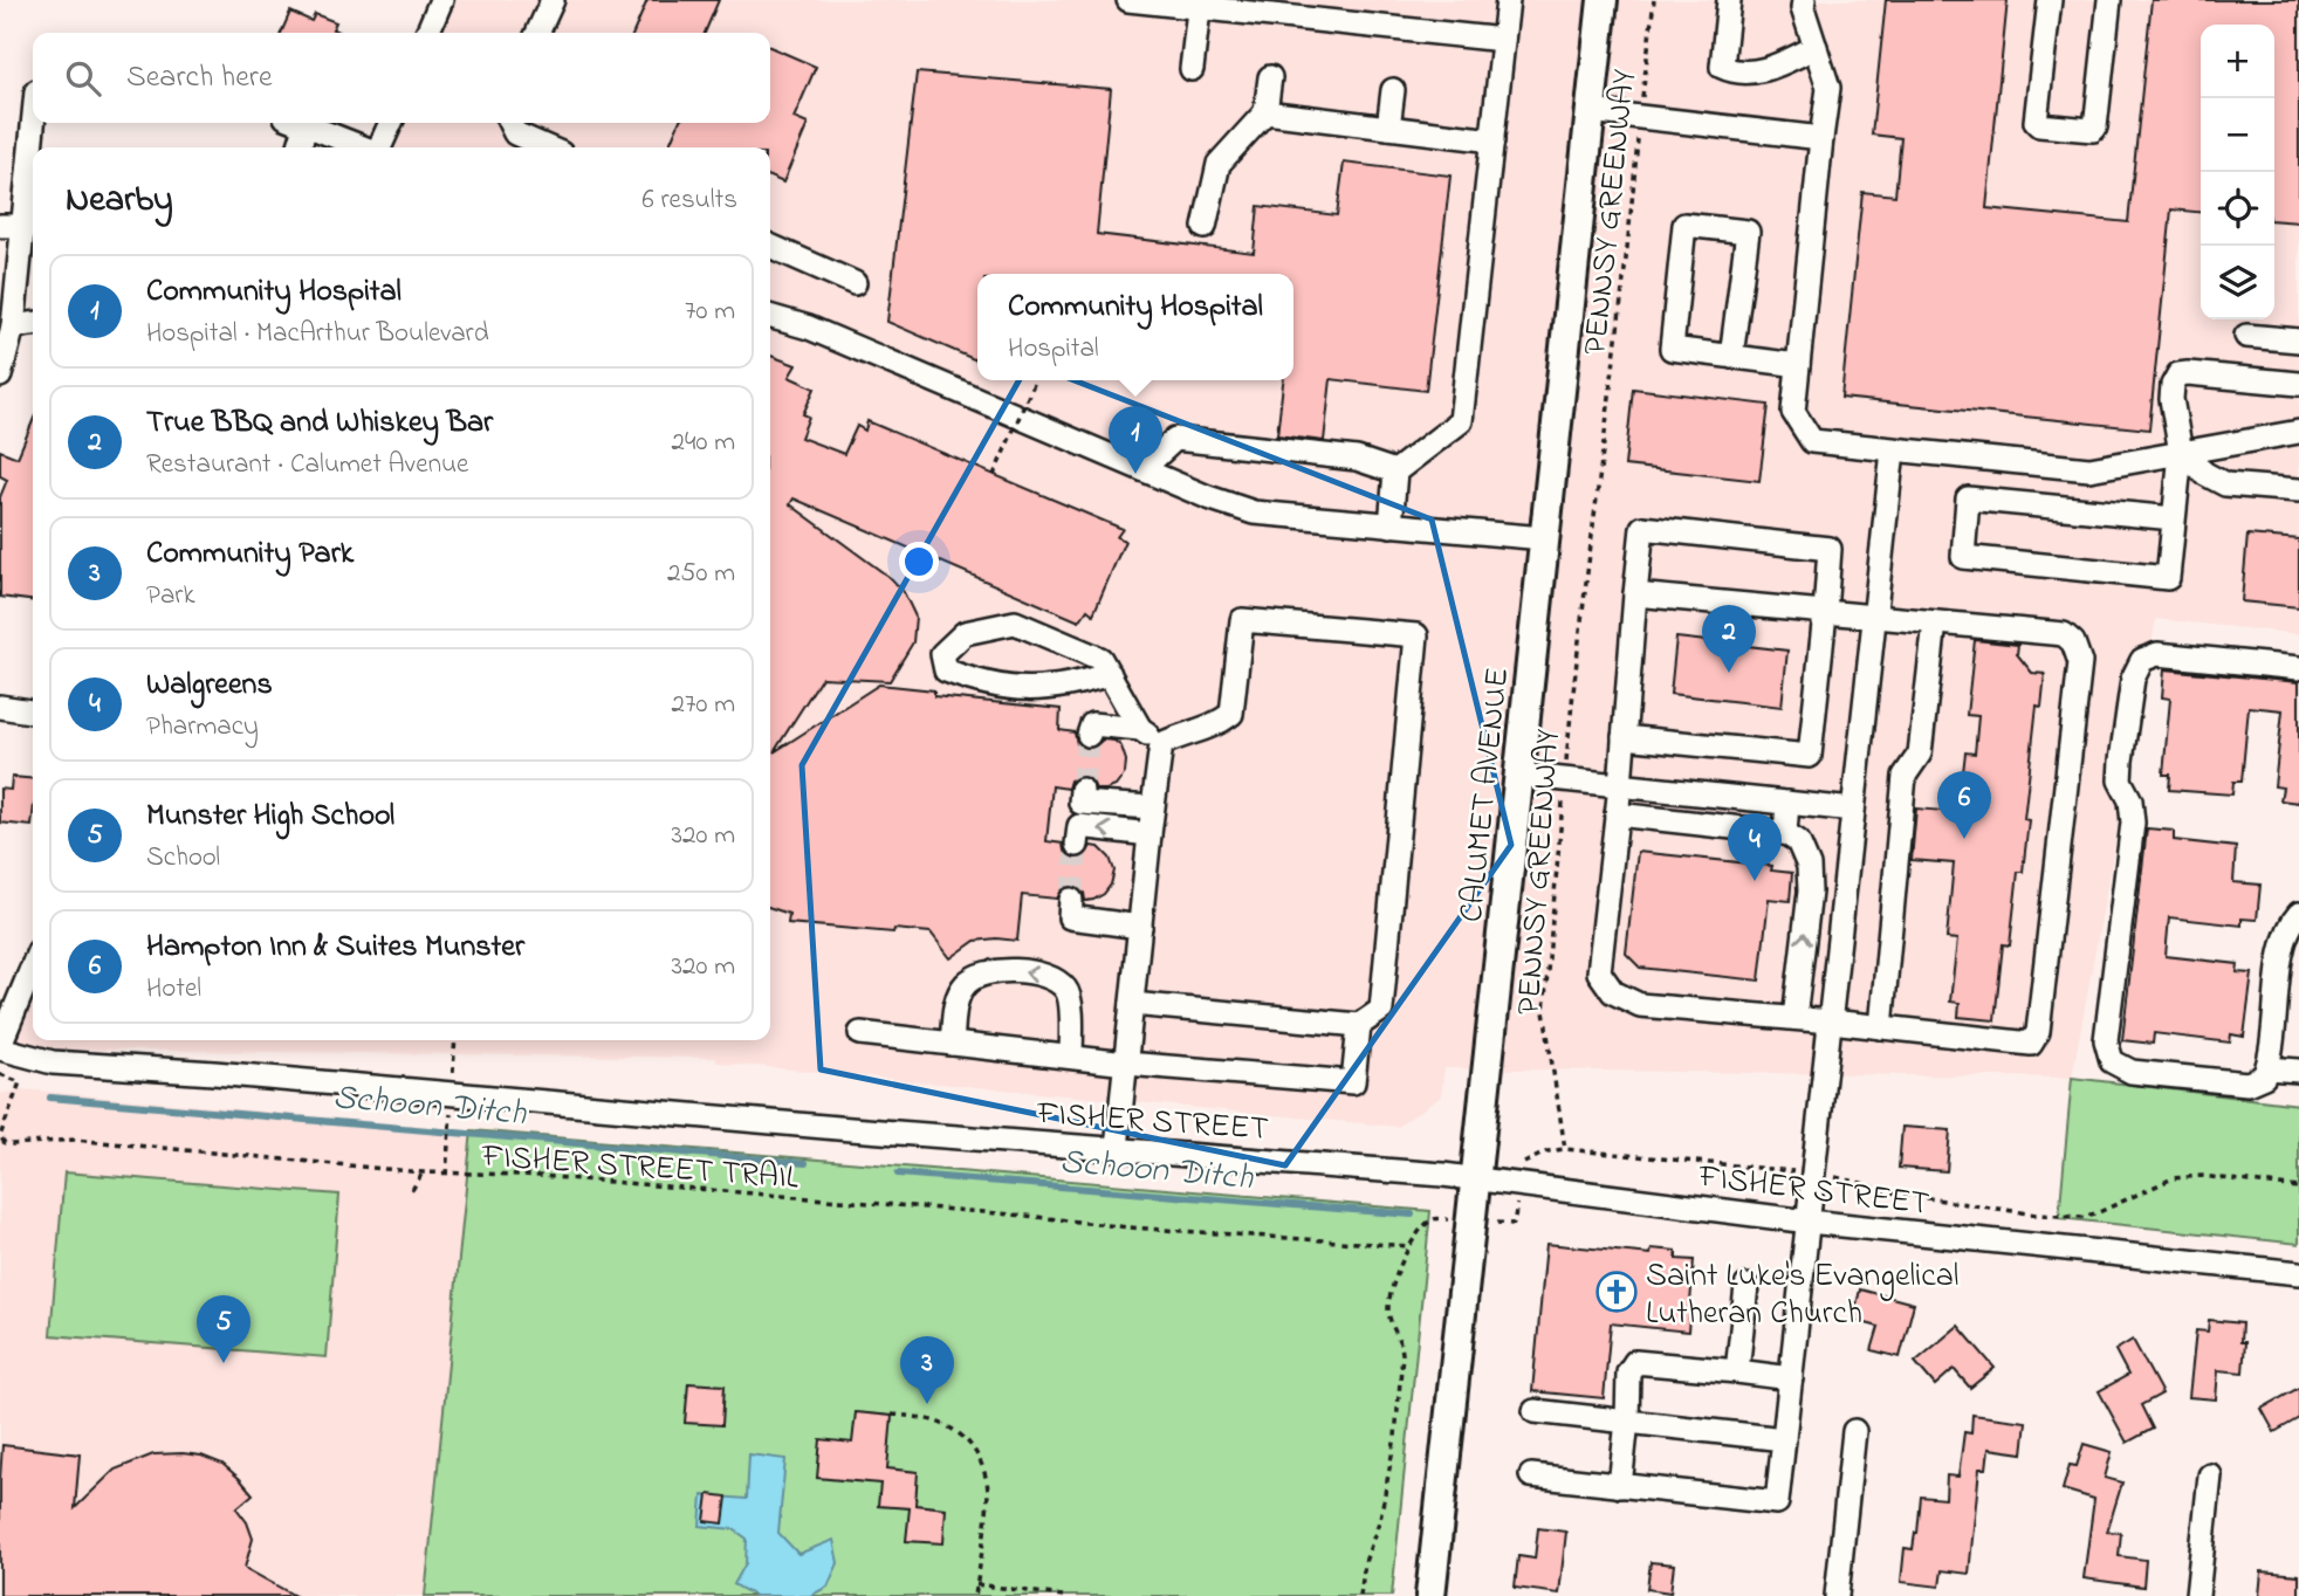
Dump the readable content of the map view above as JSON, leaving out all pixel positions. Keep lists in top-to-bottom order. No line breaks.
{"streets":{"main road":["CALUMET AVENUE"],"street":["FISHER STREET"],"path":["PENNSY GREENWAY","FISHER STREET TRAIL"]},"crossings":[["CALUMET AVENUE","FISHER STREET"]],"water":["Schoon Ditch"],"places":{"church":["Saint Luke's Evangelical Lutheran Church"]},"page":{"map_buttons":["+","−"],"search":"Search here","heading":["Nearby","6 results"],"list":[{"mark":"1","name":"Community Hospital","note":"Hospital · MacArthur Boulevard","value":"70 m"},{"mark":"2","name":"True BBQ and Whiskey Bar","note":"Restaurant · Calumet Avenue","value":"240 m"},{"mark":"3","name":"Community Park","note":"Park","value":"250 m"},{"mark":"4","name":"Walgreens","note":"Pharmacy","value":"270 m"},{"mark":"5","name":"Munster High School","note":"School","value":"320 m"},{"mark":"6","name":"Hampton Inn & Suites Munster","note":"Hotel","value":"320 m"}],"popup":["Community Hospital","Hospital"],"pins":["1","2","6","4","5","3"]}}
